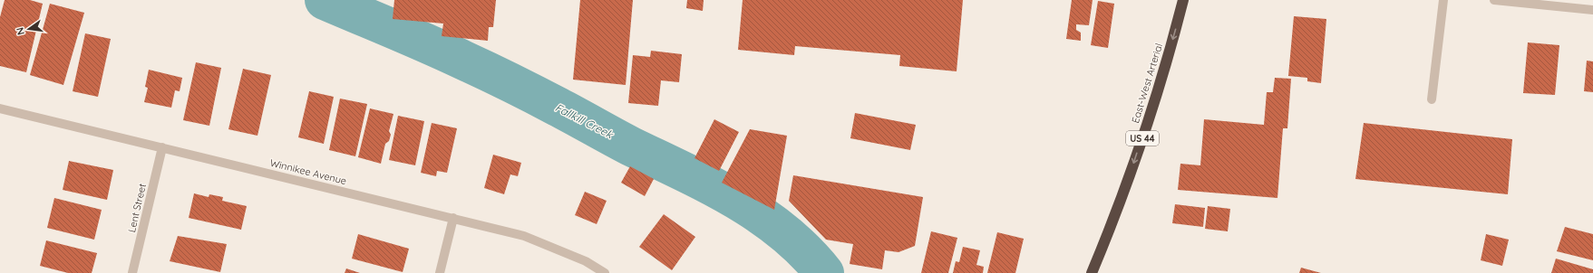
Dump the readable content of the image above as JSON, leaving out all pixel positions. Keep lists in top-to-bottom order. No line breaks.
{"streets":{"highway":["East-West Arterial","US 44"],"street":["Winnikee Avenue","Lent Street"]},"crossings":[["Winnikee Avenue","Lent Street"]],"one_way":["East-West Arterial"],"water":["Fallkill Creek"],"north":"left"}
